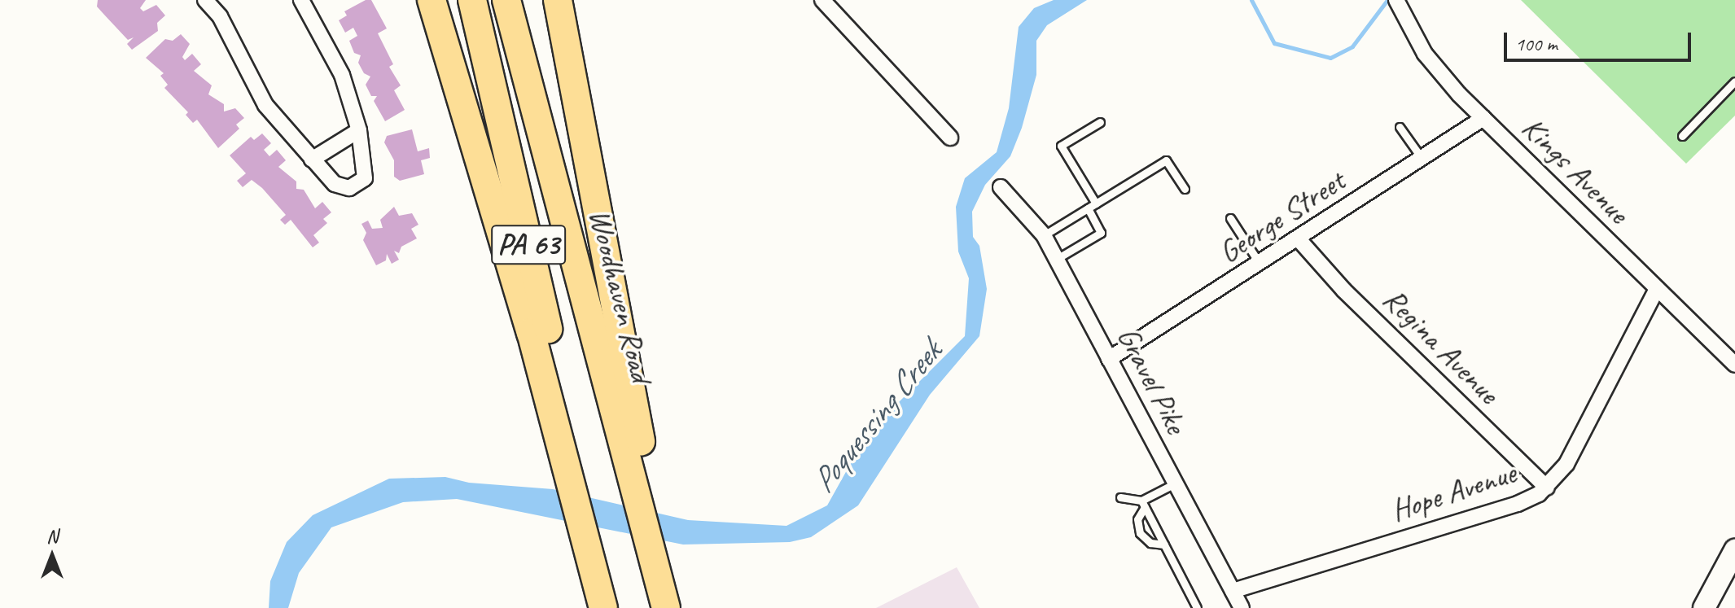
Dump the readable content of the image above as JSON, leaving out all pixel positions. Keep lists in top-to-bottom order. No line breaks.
{"streets":{"highway":["PA 63","Woodhaven Road"],"street":["Kings Avenue","George Street","Regina Avenue","Gravel Pike","Hope Avenue"]},"crossings":[["Kings Avenue","George Street"],["Kings Avenue","Hope Avenue"],["George Street","Regina Avenue"],["George Street","Gravel Pike"],["Regina Avenue","Hope Avenue"],["Gravel Pike","Hope Avenue"]],"water":["Poquessing Creek"],"scale_bar":"100 m","north":"top"}
